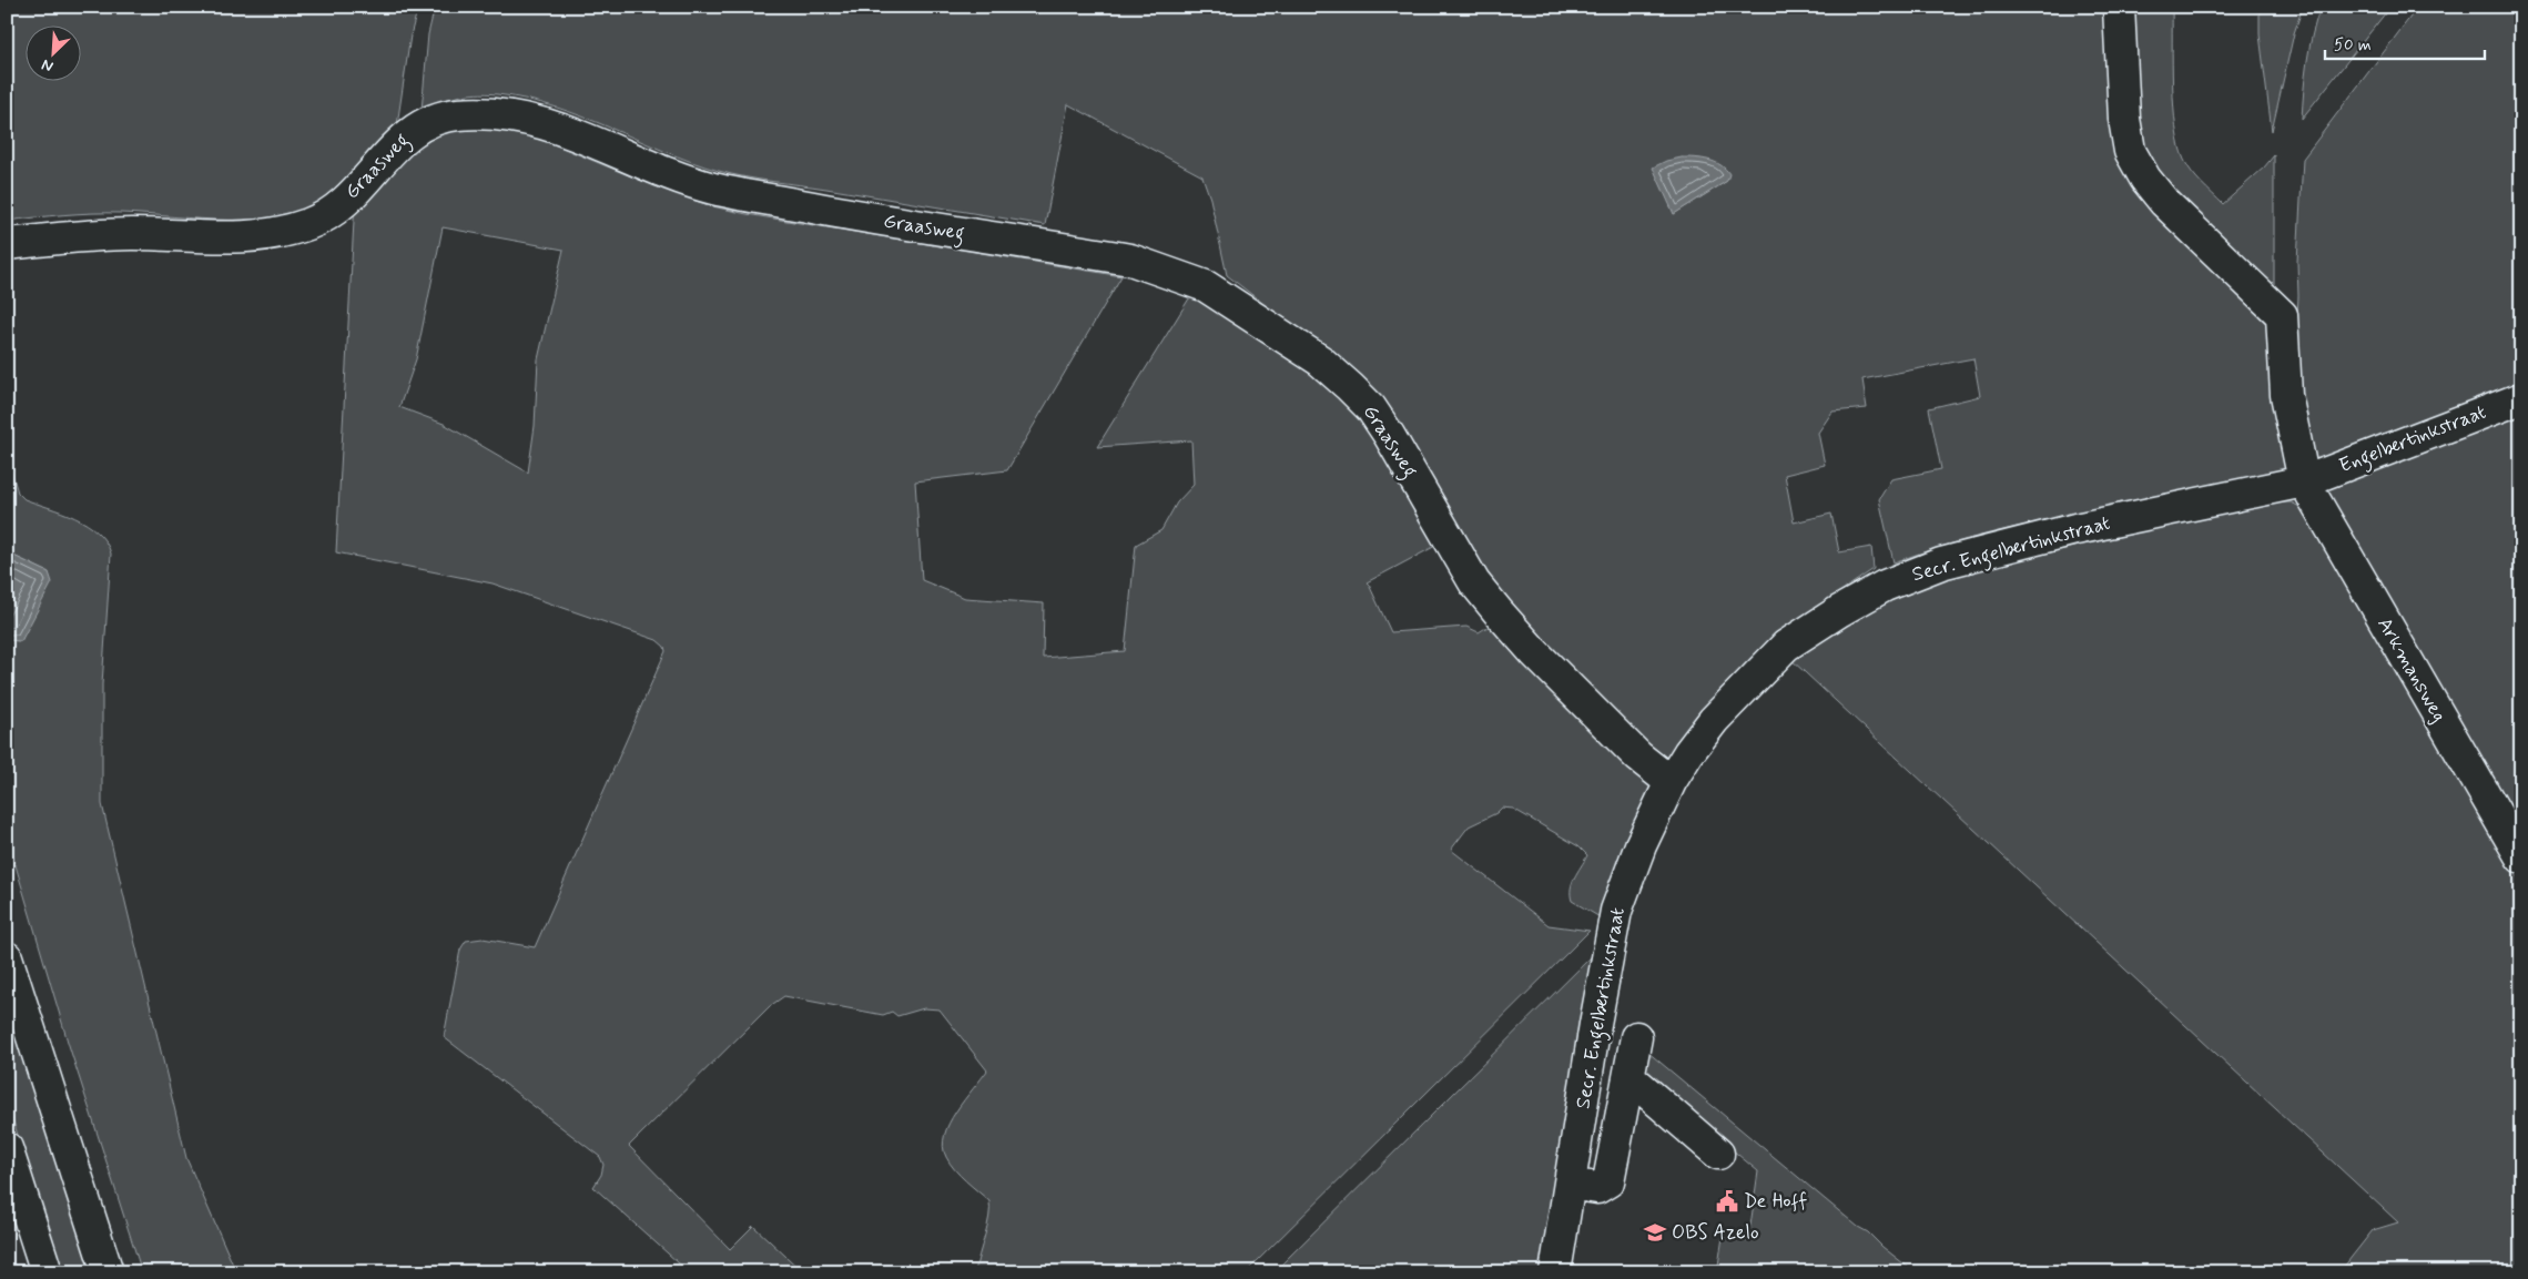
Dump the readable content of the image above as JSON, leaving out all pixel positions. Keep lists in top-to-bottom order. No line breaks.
{"streets":{"main road":["Graasweg","Engelbertinkstraat","Secr. Engelbertinkstraat","Arkmansweg"]},"crossings":[["Graasweg","Secr. Engelbertinkstraat"],["Engelbertinkstraat","Secr. Engelbertinkstraat"],["Engelbertinkstraat","Arkmansweg"],["Secr. Engelbertinkstraat","Arkmansweg"]],"places":{"public building":["De Hoff"],"school or university":["OBS Azelo"]},"scale_bar":"50 m","north":"bottom left"}
